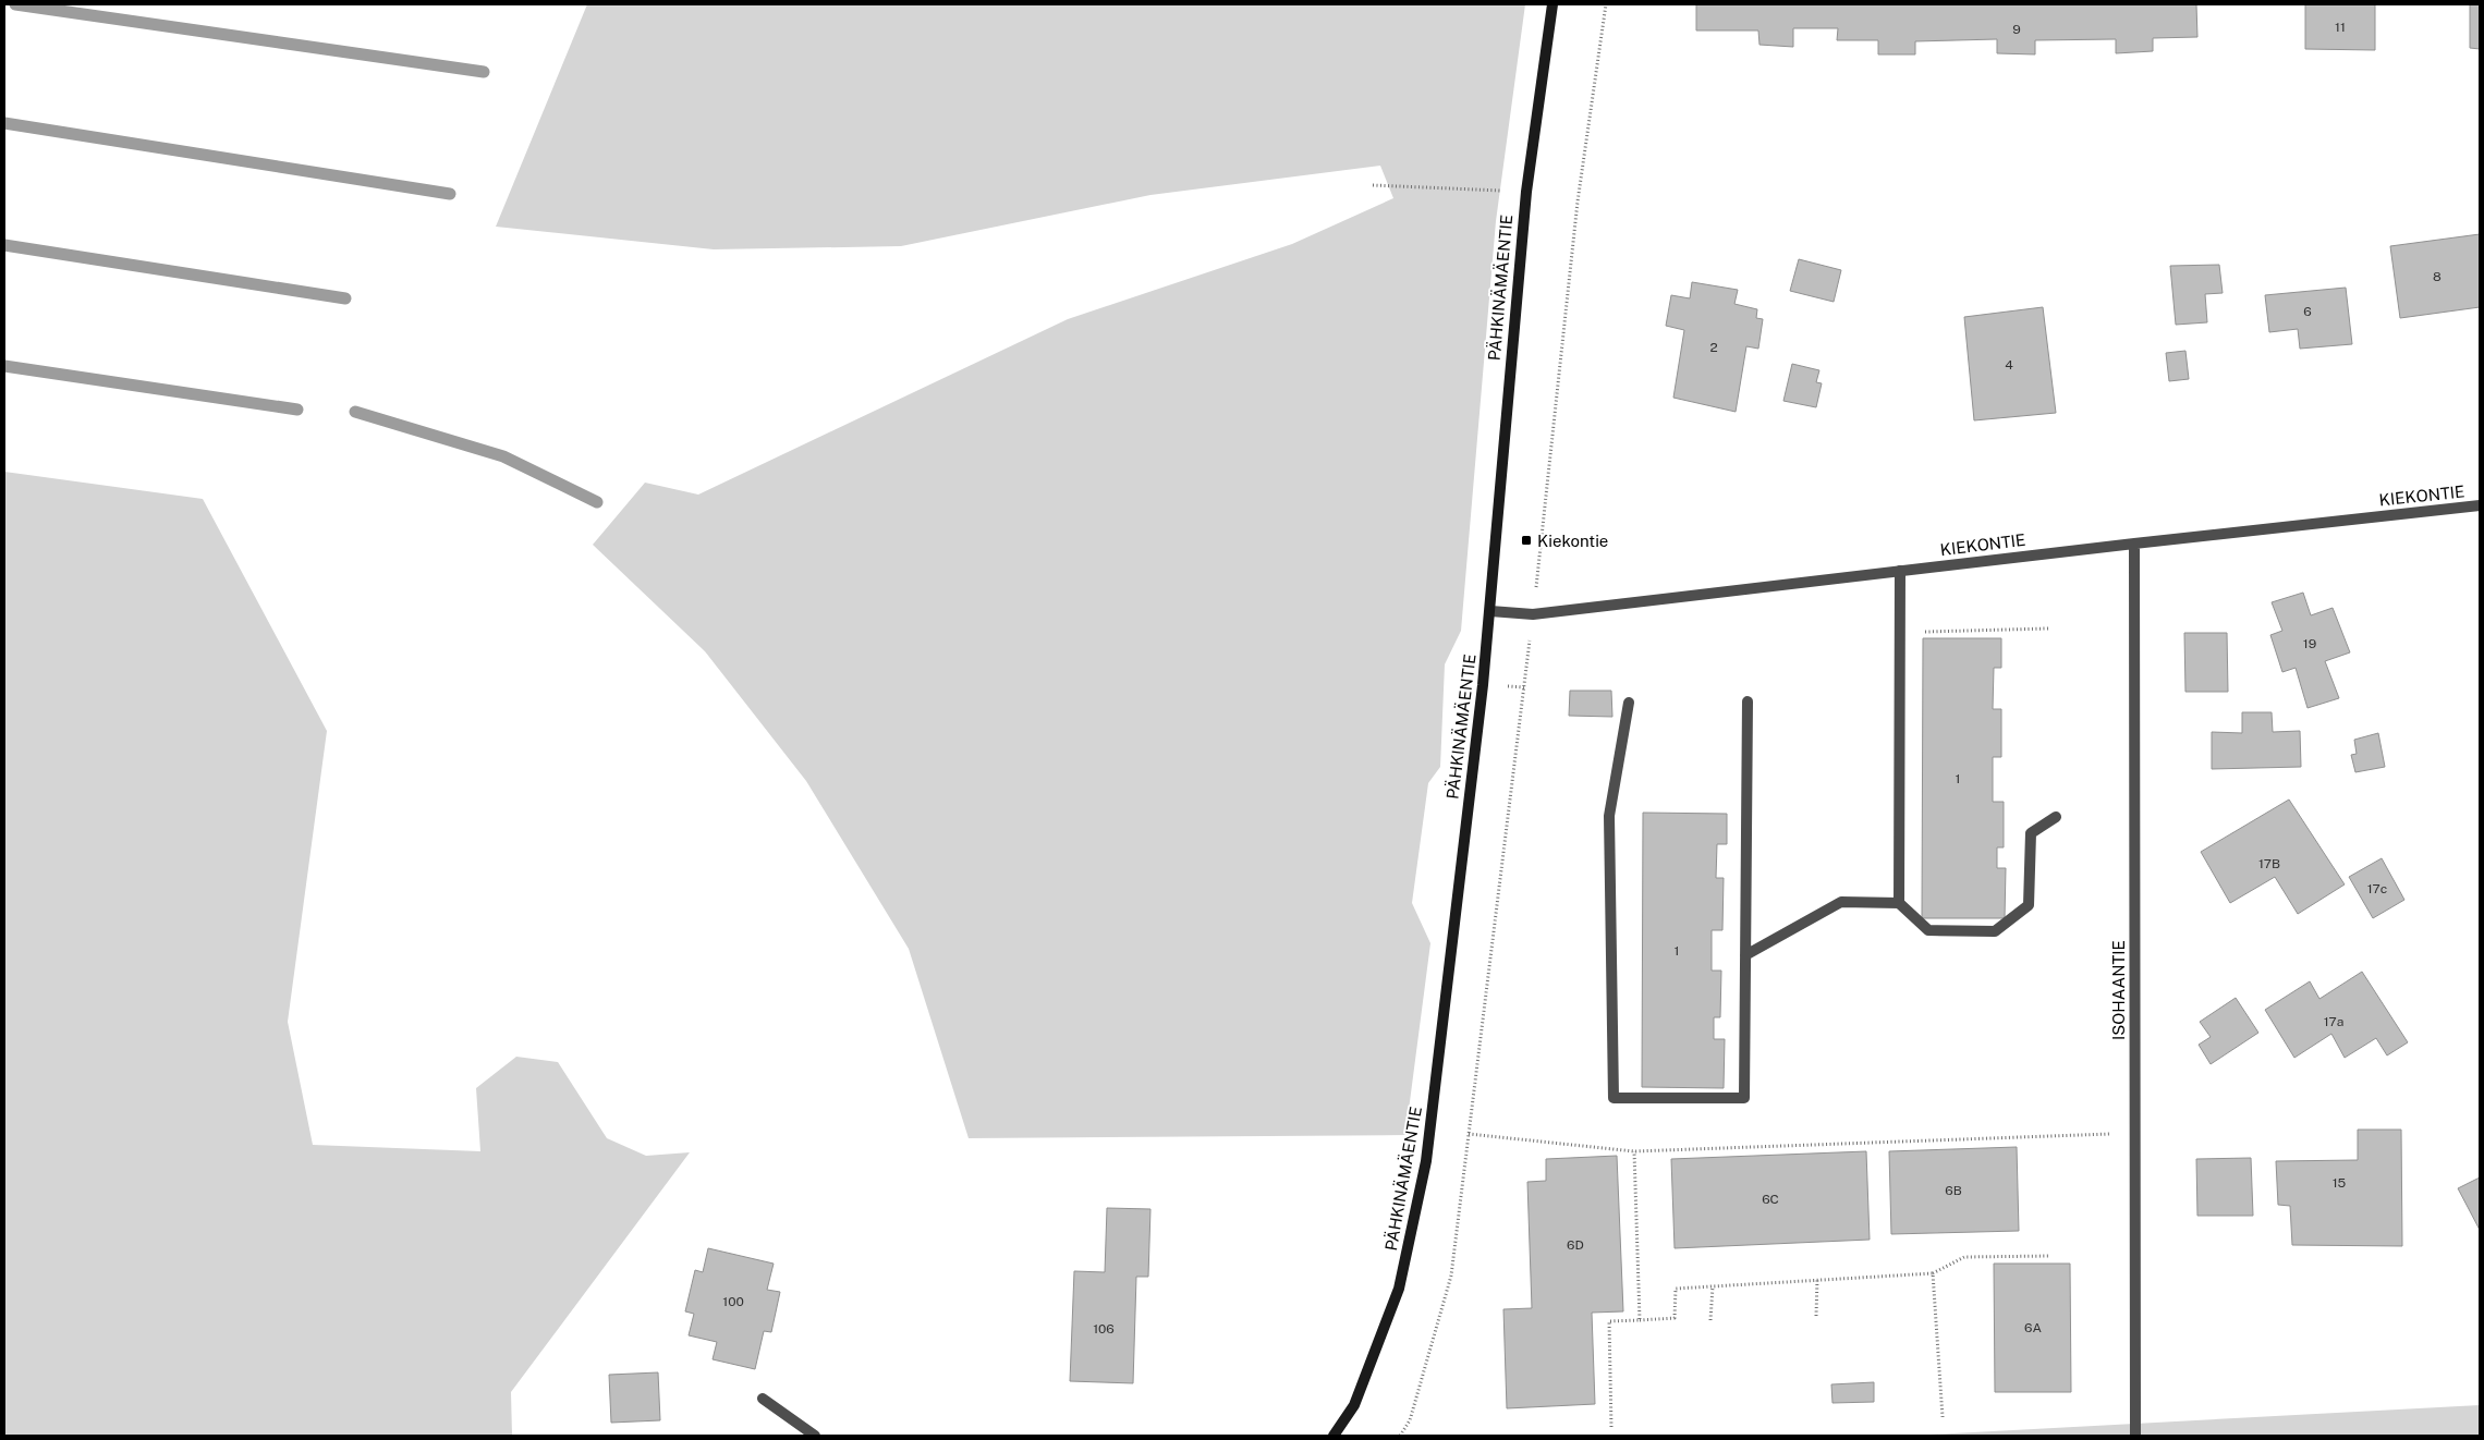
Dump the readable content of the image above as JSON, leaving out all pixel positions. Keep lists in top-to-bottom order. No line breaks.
{"streets":{"street":["PÄHKINÄMÄENTIE","KIEKONTIE","ISOHAANTIE"]},"crossings":[["PÄHKINÄMÄENTIE","KIEKONTIE"],["KIEKONTIE","ISOHAANTIE"]],"places":{"transit":["Kiekontie"]},"house_numbers":["11","9","8","6","2","4","19","1","17B","17c","1","17a","15","6B","6C","6D","100","6A","106"]}
